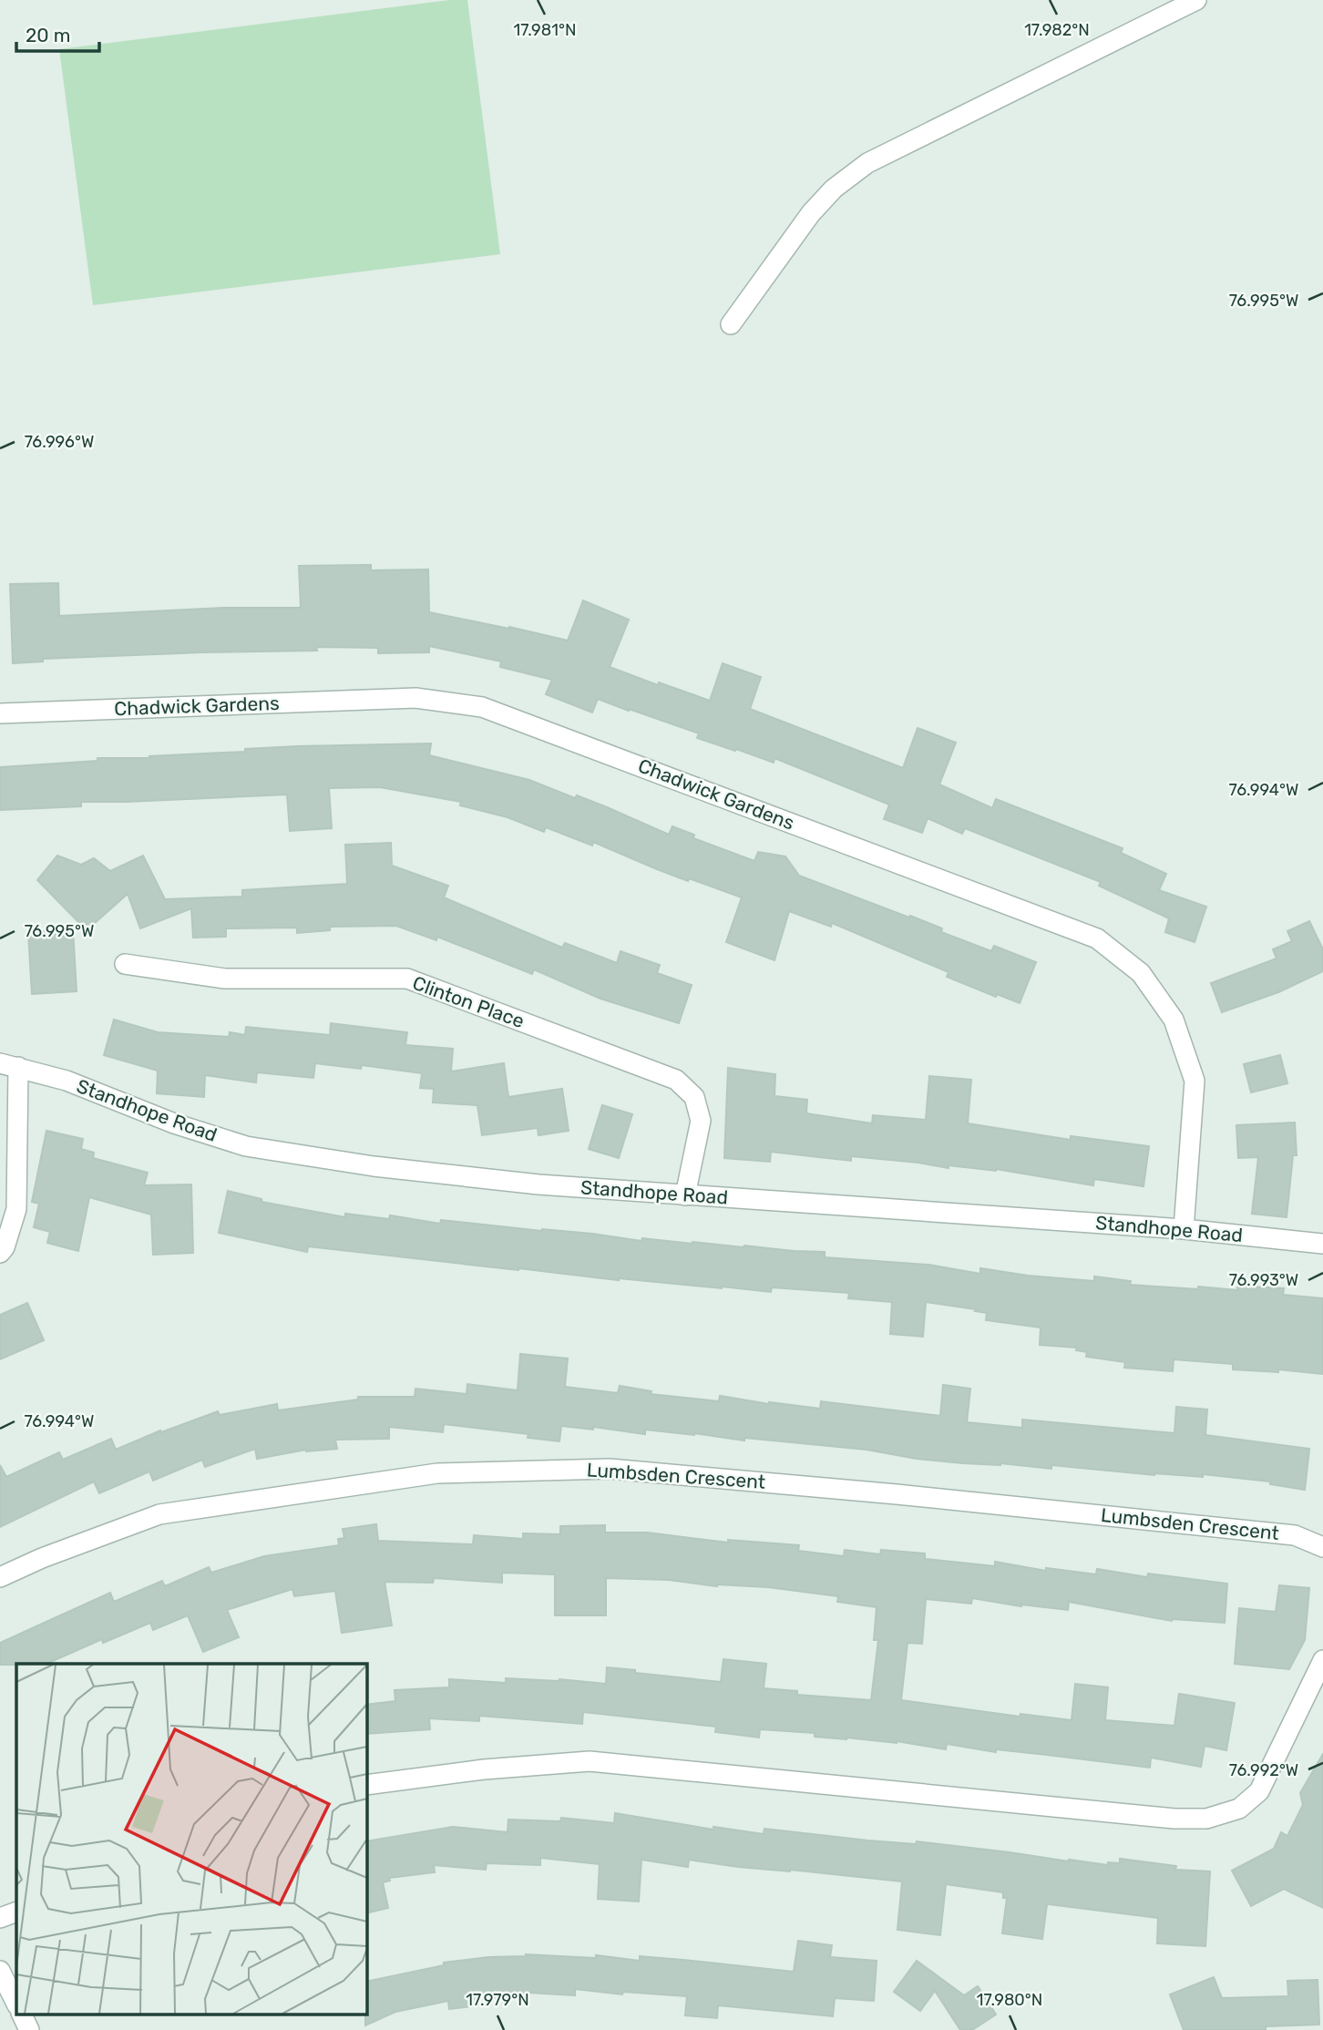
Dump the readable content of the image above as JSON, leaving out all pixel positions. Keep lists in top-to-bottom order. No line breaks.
{"streets":{"street":["Chadwick Gardens","Clinton Place","Standhope Road","Lumbsden Crescent"]},"crossings":[["Chadwick Gardens","Standhope Road"],["Clinton Place","Standhope Road"]],"scale_bar":"20 m","coordinates":["17.981°N","17.982°N","76.995°W","76.996°W","76.994°W","76.993°W","76.992°W","17.979°N","17.980°N"]}
